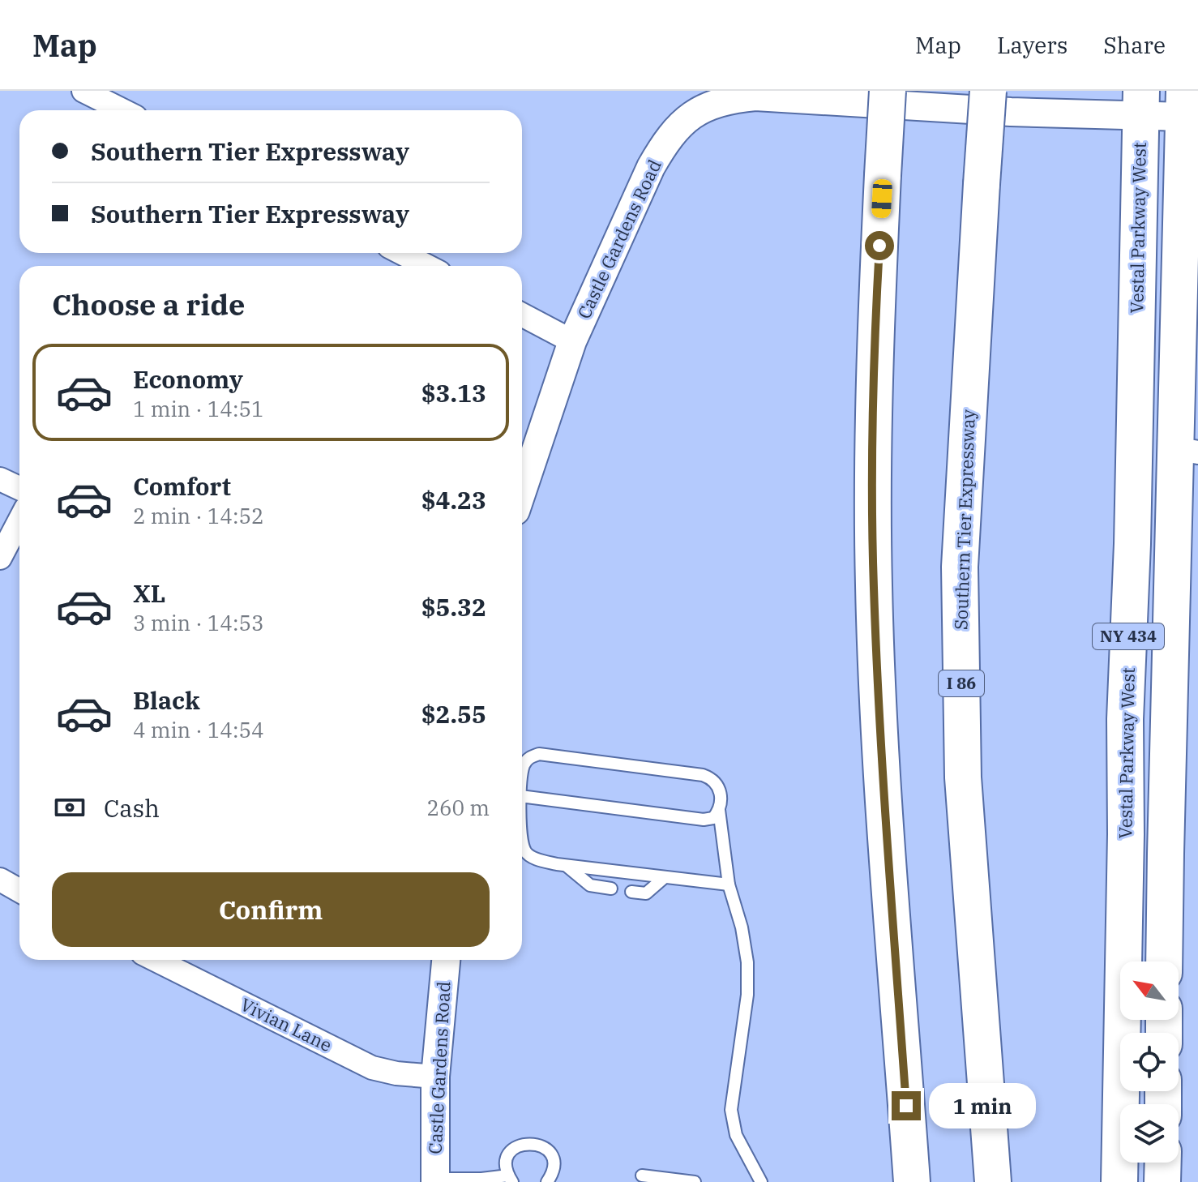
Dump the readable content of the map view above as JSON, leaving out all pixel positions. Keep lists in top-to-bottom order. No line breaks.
{"streets":{"main road":["Vestal Parkway West","Southern Tier Expressway","NY 434","I 86"],"street":["Castle Gardens Road","Vivian Lane"]},"crossings":[["Vestal Parkway West","Castle Gardens Road"],["Castle Gardens Road","NY 434"],["Castle Gardens Road","Vivian Lane"]],"north":"top left","page":{"header":"Map","nav":["Map","Layers","Share"],"banner":["Southern Tier Expressway","Southern Tier Expressway"],"heading":"Choose a ride","list":[{"name":"Economy","note":"1 min · 14:51","value":"$3.13"},{"name":"Comfort","note":"2 min · 14:52","value":"$4.23"},{"name":"XL","note":"3 min · 14:53","value":"$5.32"},{"name":"Black","note":"4 min · 14:54","value":"$2.55"}],"pay":["Cash","260 m"],"buttons":"Confirm","bubble":"1 min"}}
